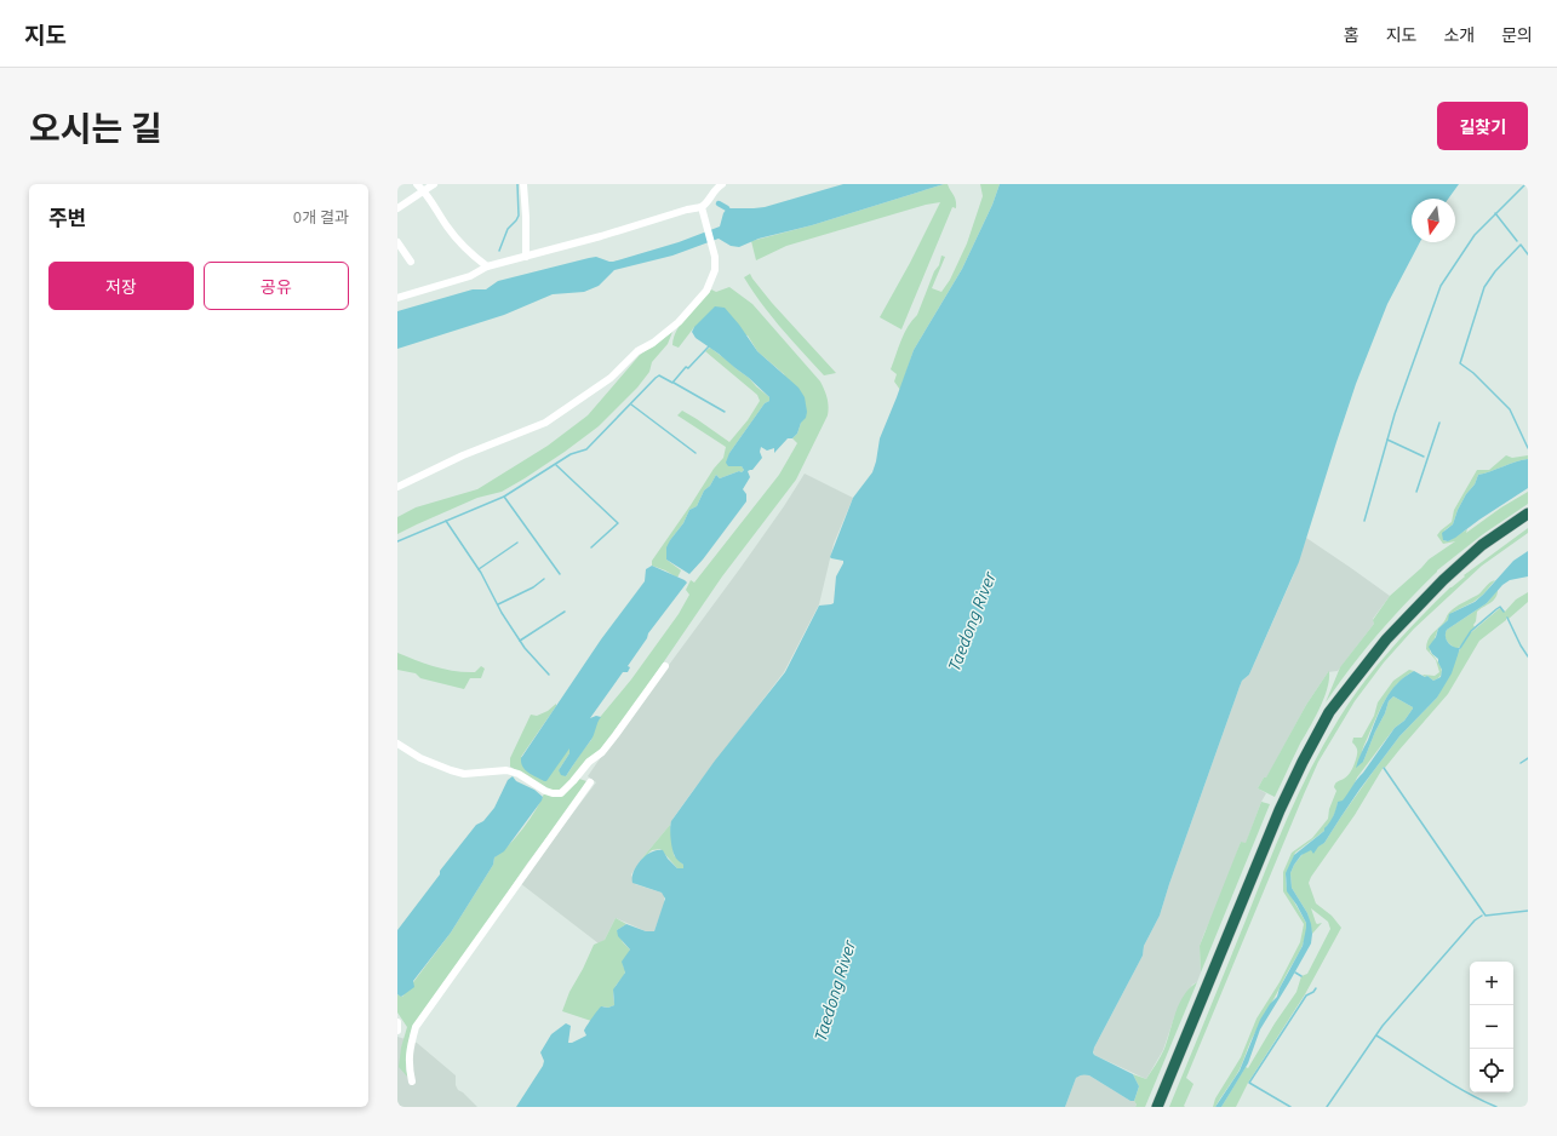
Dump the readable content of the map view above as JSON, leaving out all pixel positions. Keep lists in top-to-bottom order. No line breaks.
{"water":["Taedong River"],"north":"bottom","page":{"header":"지도","nav":["홈","지도","소개","문의"],"title":"오시는 길","buttons":["길찾기",["저장","공유"]],"heading":["주변","0개 결과"],"map_buttons":["+","−"]}}
